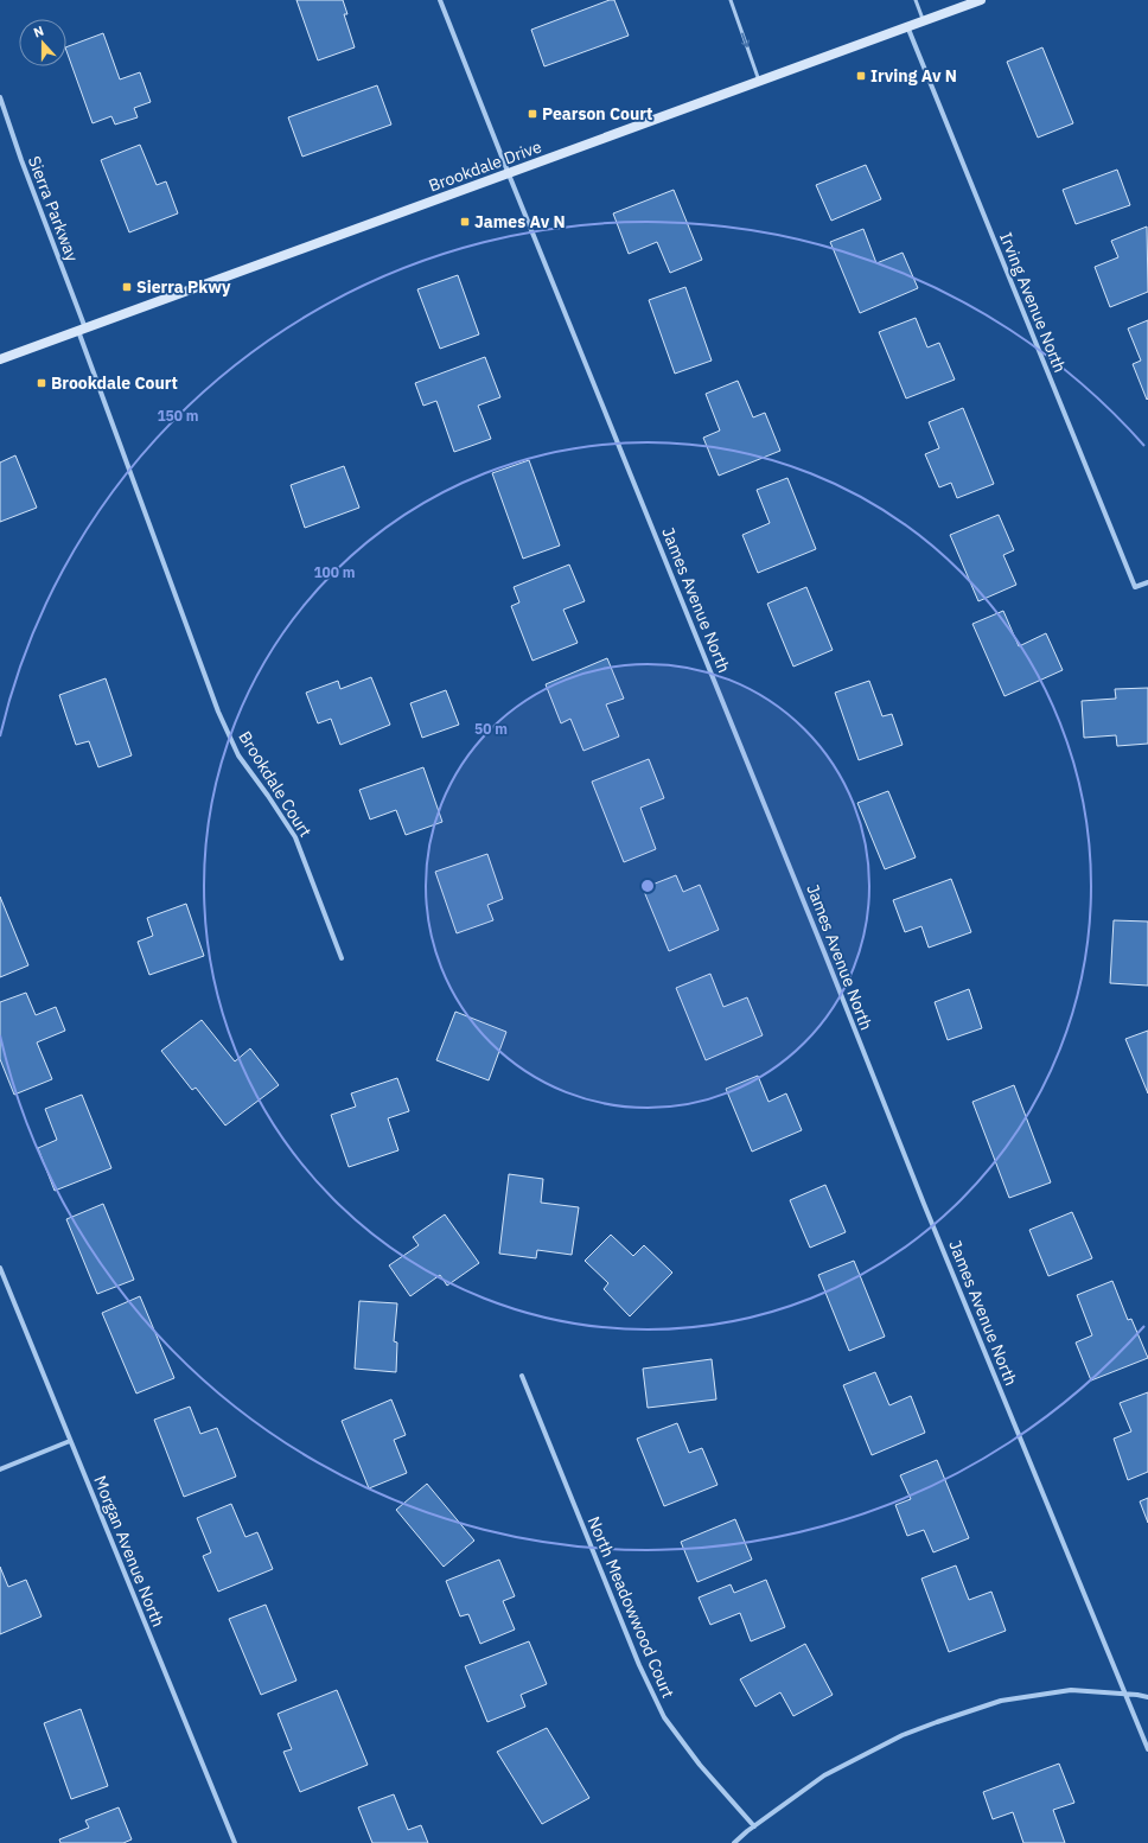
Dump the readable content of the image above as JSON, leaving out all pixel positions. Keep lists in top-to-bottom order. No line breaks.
{"streets":{"street":["Brookdale Drive","Sierra Parkway","Irving Avenue North","James Avenue North","Brookdale Court","Morgan Avenue North","North Meadowwood Court"]},"crossings":[["Brookdale Drive","Sierra Parkway"],["Brookdale Drive","Irving Avenue North"],["Brookdale Drive","James Avenue North"],["Brookdale Drive","Brookdale Court"],["Sierra Parkway","Brookdale Court"]],"places":{"transit":["Irving Av N","Pearson Court","James Av N","Sierra Pkwy","Brookdale Court"]},"north":"top","rings":["150 m","100 m","50 m"]}
